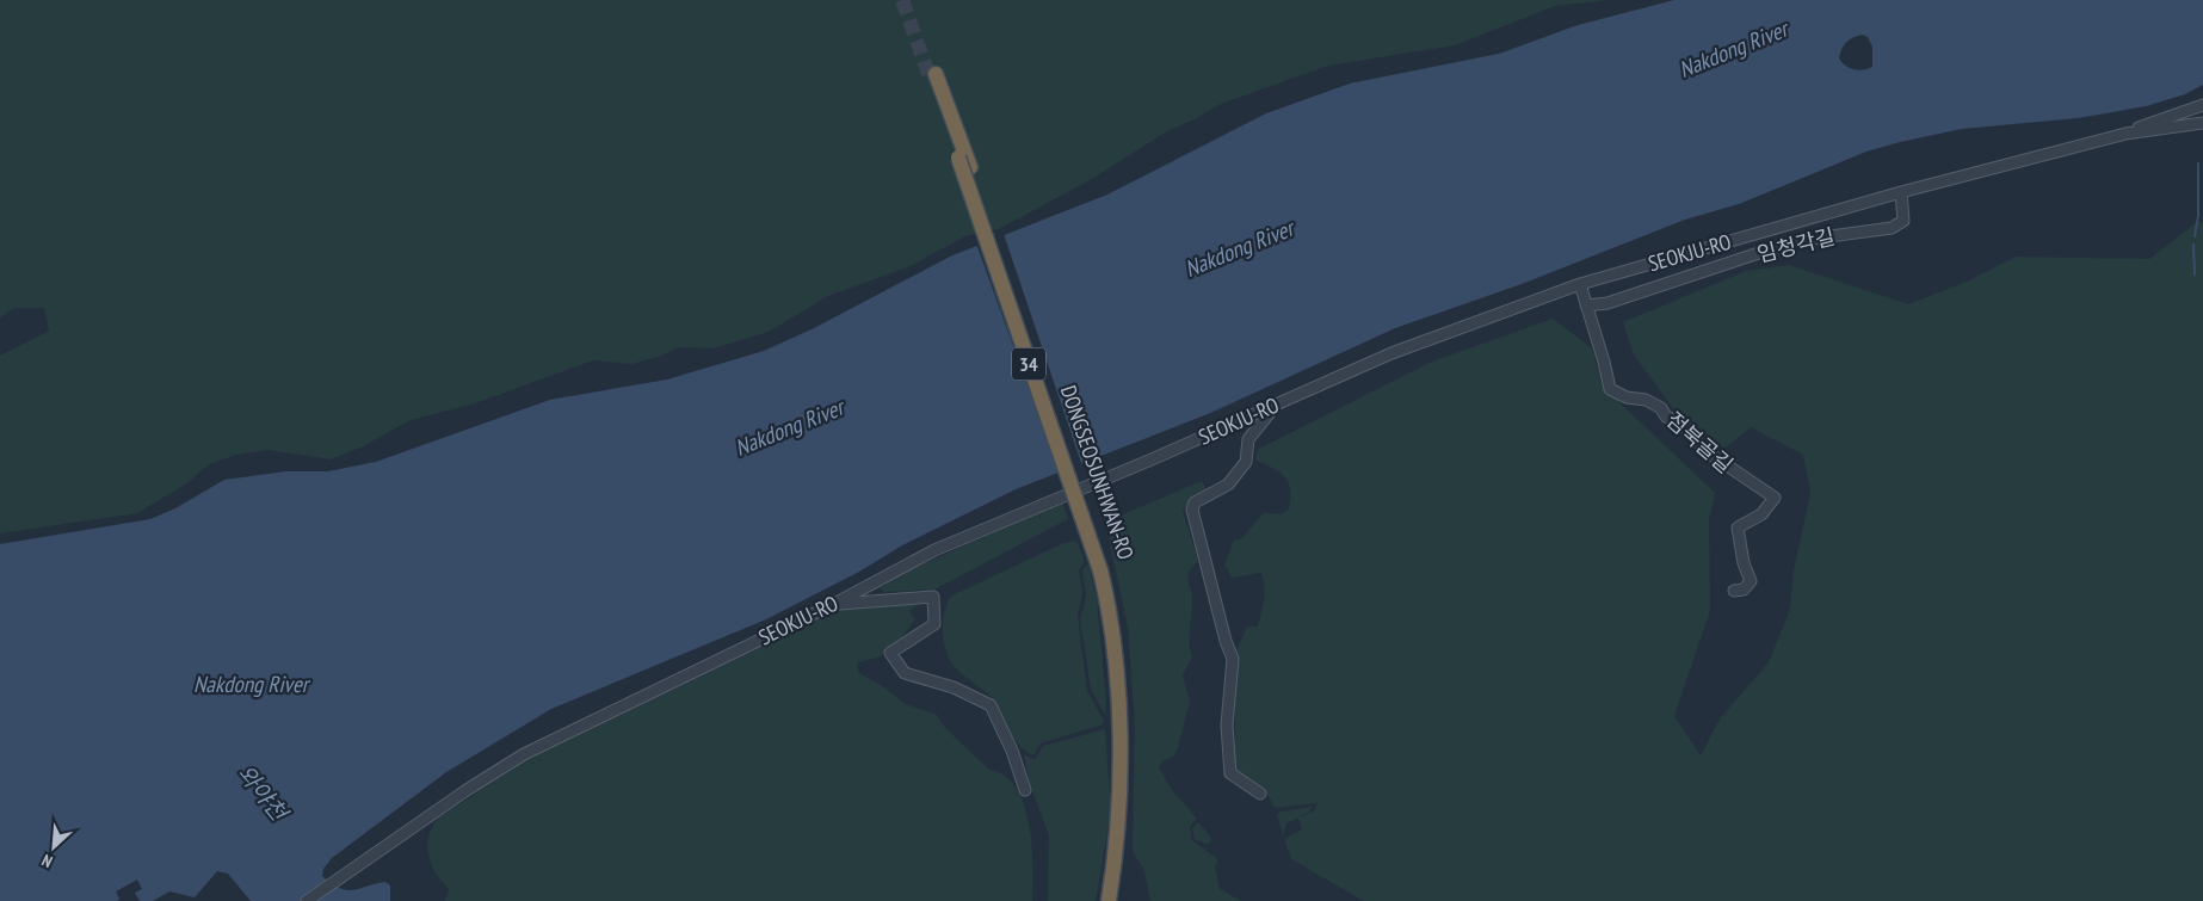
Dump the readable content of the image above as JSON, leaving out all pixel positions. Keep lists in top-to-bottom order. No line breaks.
{"streets":{"highway":["34","DONGSEOSUNHWAN-RO"],"street":["임청각길","SEOKJU-RO","점북골길"]},"crossings":[["임청각길","SEOKJU-RO"],["임청각길","점북골길"],["SEOKJU-RO","점북골길"]],"water":["Nakdong River","와야천"],"north":"bottom left"}
